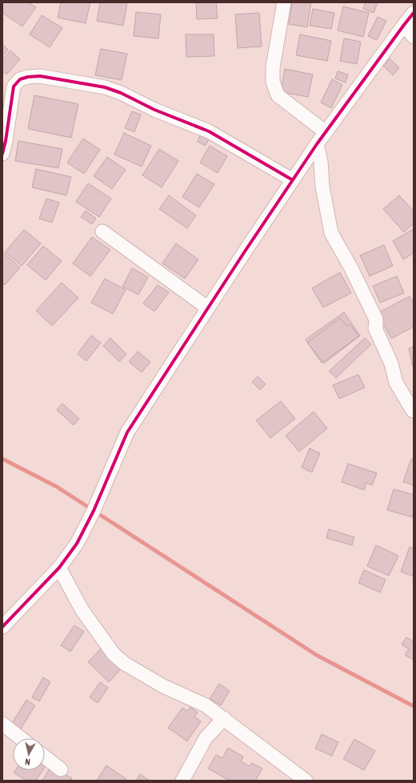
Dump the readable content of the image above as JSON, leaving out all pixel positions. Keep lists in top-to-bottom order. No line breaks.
{"north":"bottom"}
